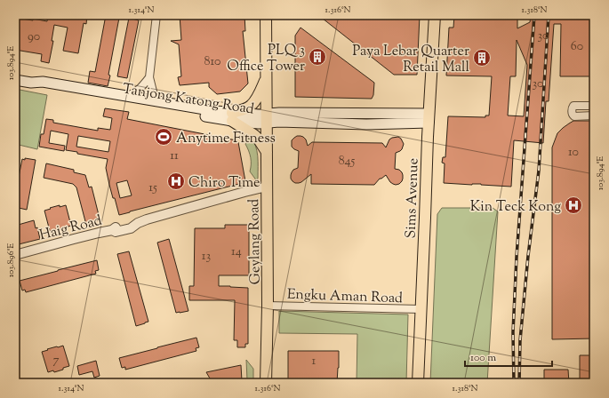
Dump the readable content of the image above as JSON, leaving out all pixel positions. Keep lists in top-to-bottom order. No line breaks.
{"streets":{"main road":["Tanjong Katong Road","Sims Avenue","Geylang Road"],"street":["Haig Road","Engku Aman Road"]},"crossings":[["Tanjong Katong Road","Sims Avenue"],["Tanjong Katong Road","Geylang Road"],["Sims Avenue","Engku Aman Road"],["Haig Road","Geylang Road"],["Geylang Road","Engku Aman Road"]],"places":{"building":["PLQ 3 Office Tower","Paya Lebar Quarter Retail Mall"],"sports":["Anytime Fitness"],"hospital":["Chiro Time","Kin Teck Kong"]},"house_numbers":["30","90","60","810","30","10","11","845","15","14","13","7","1"],"scale_bar":"100 m","coordinates":["1.314°N","1.316°N","1.318°N","103.894°E","103.896°E"]}
